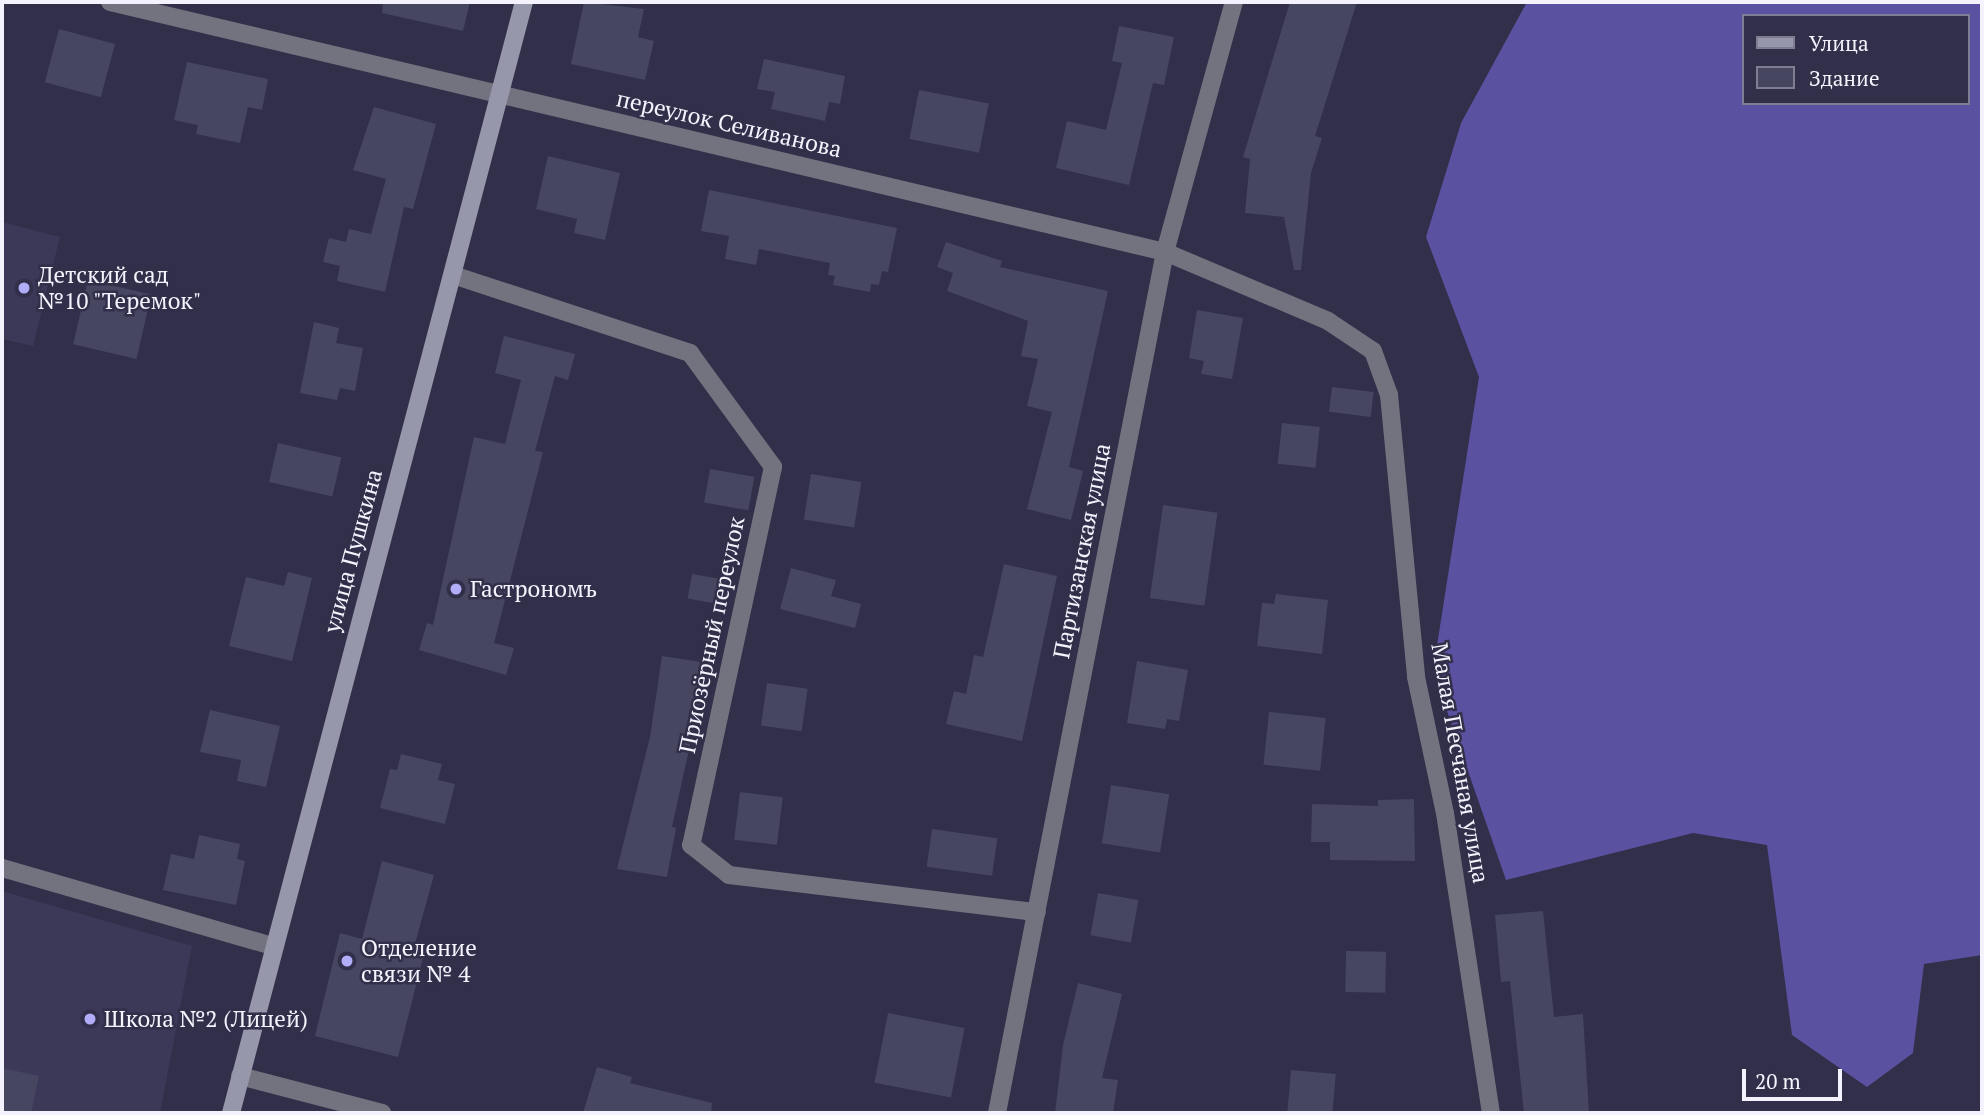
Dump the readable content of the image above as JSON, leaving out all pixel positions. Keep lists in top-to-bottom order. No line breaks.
{"streets":{"street":["переулок Селиванова","улица Пушкина","Партизанская улица","Приозёрный переулок","Малая Песчаная улица"]},"crossings":[["переулок Селиванова","улица Пушкина"],["переулок Селиванова","Партизанская улица"],["переулок Селиванова","Малая Песчаная улица"],["улица Пушкина","Приозёрный переулок"],["Партизанская улица","Приозёрный переулок"]],"places":["Детский сад №10 \"Теремок\"","Гастрономъ","Отделение связи № 4","Школа №2 (Лицей)"],"legend":["Улица","Здание"],"scale_bar":"20 m"}
